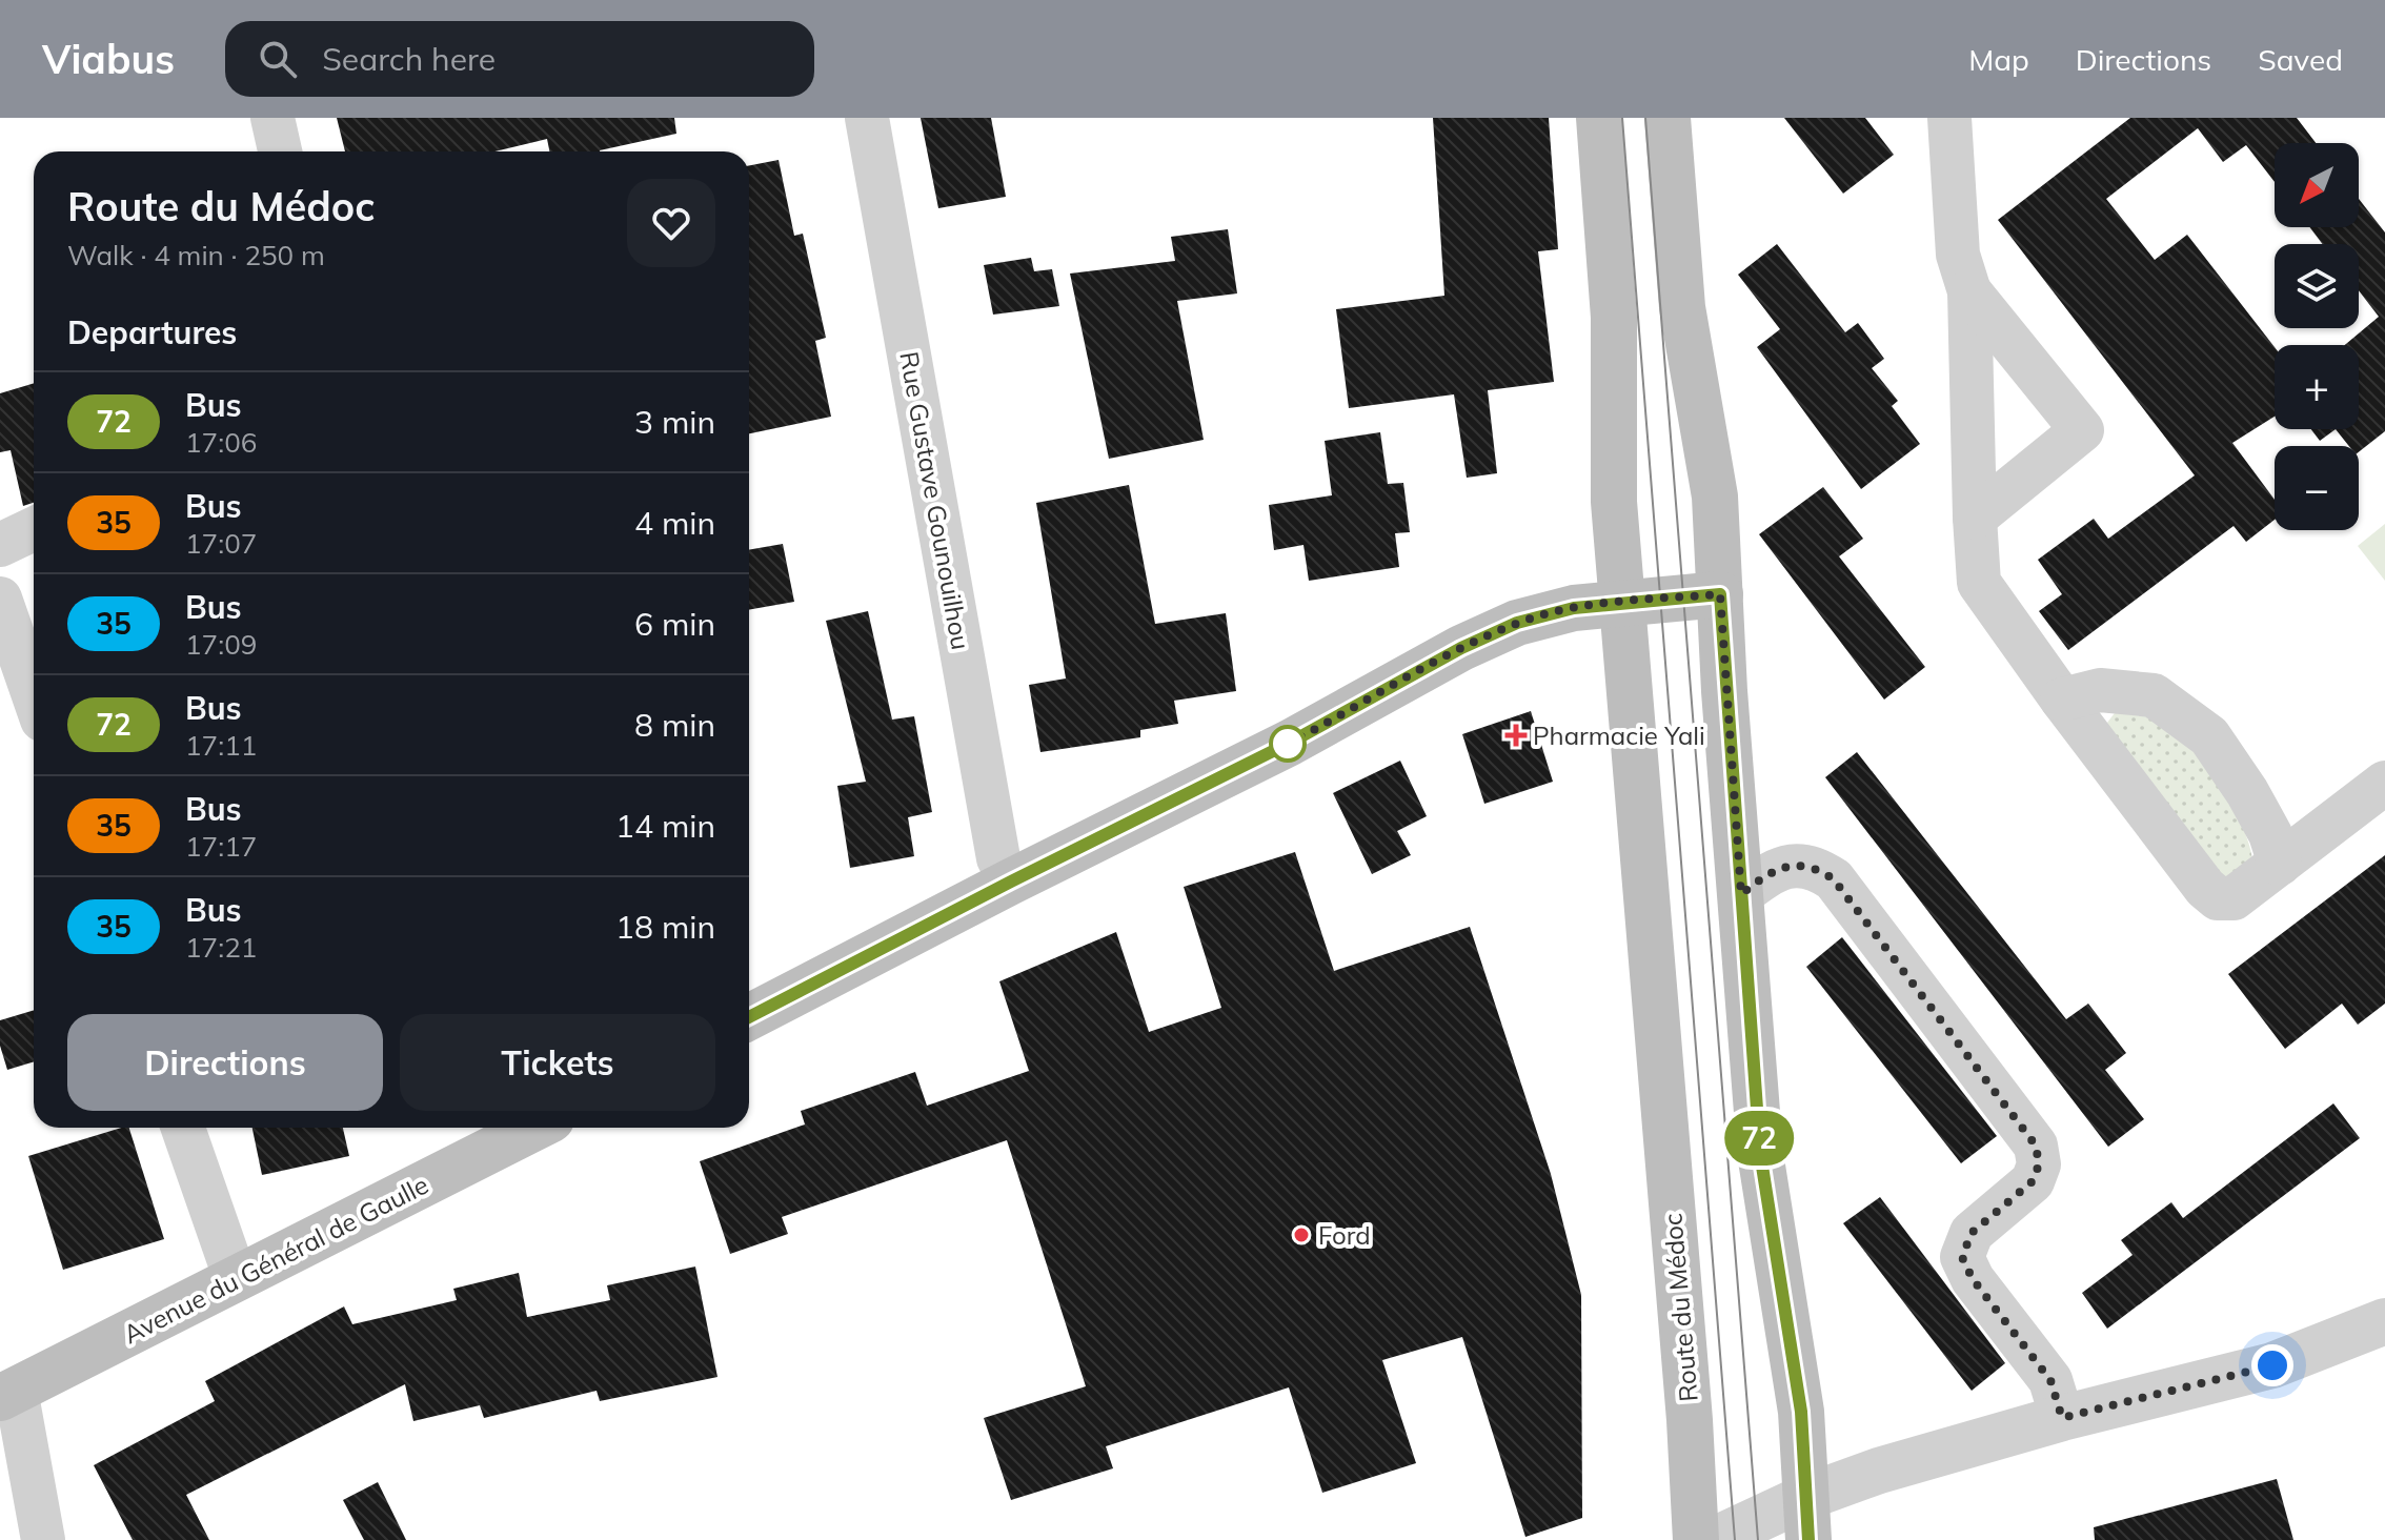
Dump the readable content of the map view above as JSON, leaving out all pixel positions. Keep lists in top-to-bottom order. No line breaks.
{"streets":{"main road":["Avenue du Général de Gaulle","Route du Médoc"],"street":["Rue Gustave Gounouilhou"]},"places":{"health":["Pharmacie Yali"],"other":["Ford"]},"lines":["bus line 72"],"north":"bottom left","page":{"header":"Viabus","search":"Search here","nav":["Map","Directions","Saved"],"on_map":"72","map_buttons":["+","−"],"heading":[["Route du Médoc","Walk · 4 min · 250 m"],"Departures"],"list":[{"mark":"72","name":"Bus","note":"17:06","value":"3 min"},{"mark":"35","name":"Bus","note":"17:07","value":"4 min"},{"mark":"35","name":"Bus","note":"17:09","value":"6 min"},{"mark":"72","name":"Bus","note":"17:11","value":"8 min"},{"mark":"35","name":"Bus","note":"17:17","value":"14 min"},{"mark":"35","name":"Bus","note":"17:21","value":"18 min"}],"buttons":["Directions","Tickets"]}}
